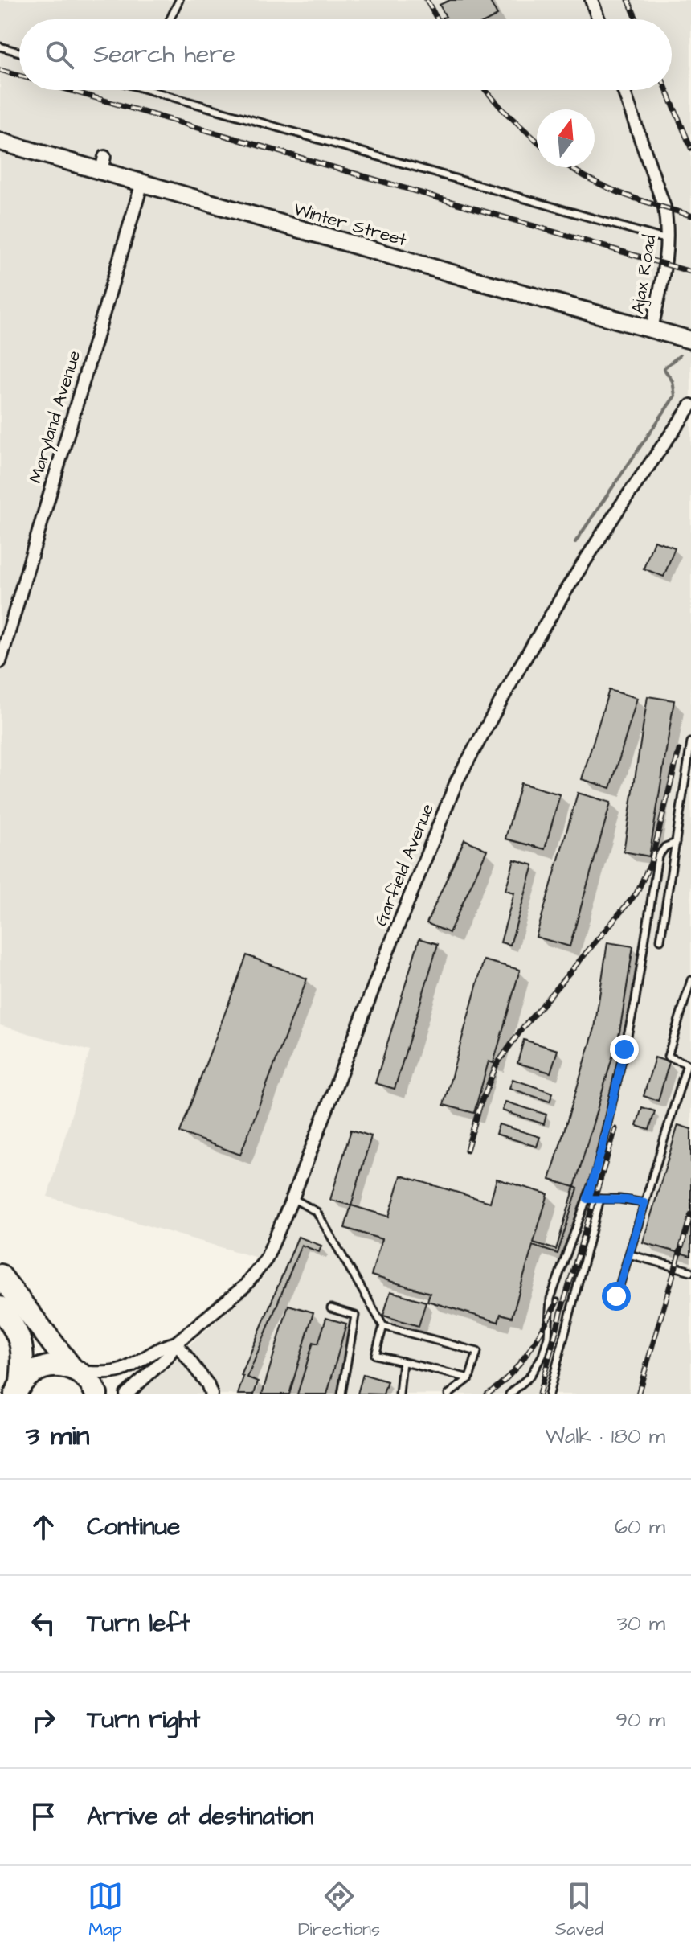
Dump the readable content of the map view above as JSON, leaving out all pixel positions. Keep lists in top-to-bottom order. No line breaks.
{"streets":{"street":["Winter Street","Ajax Road","Maryland Avenue","Garfield Avenue"]},"crossings":[["Winter Street","Ajax Road"],["Winter Street","Maryland Avenue"]],"north":"top","page":{"search":"Search here","heading":["3 min","Walk · 180 m"],"list":[["Continue","60 m"],["Turn left","30 m"],["Turn right","90 m"],"Arrive at destination"],"nav":["Map","Directions","Saved"]}}
